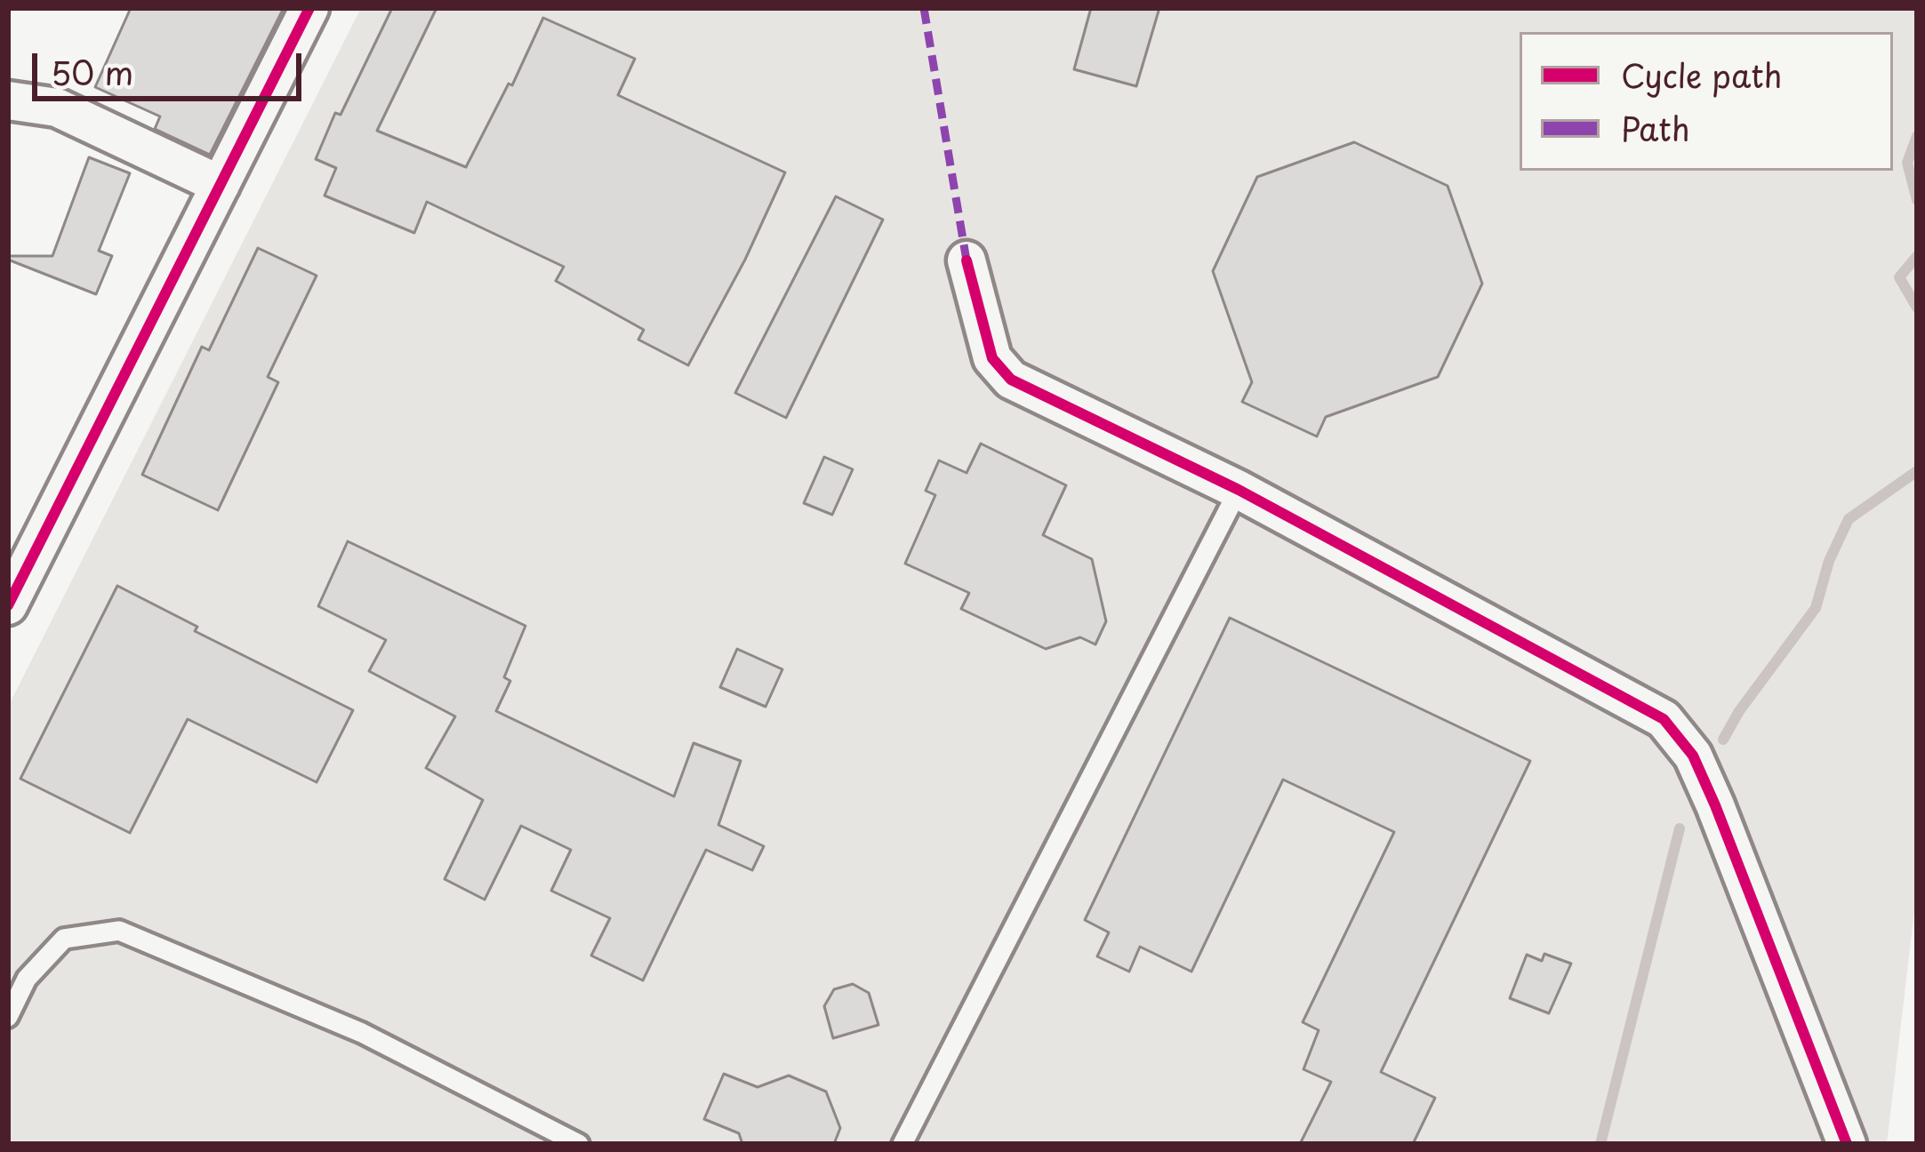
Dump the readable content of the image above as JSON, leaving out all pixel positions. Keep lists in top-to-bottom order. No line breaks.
{"legend":["Cycle path","Path"],"scale_bar":"50 m"}
